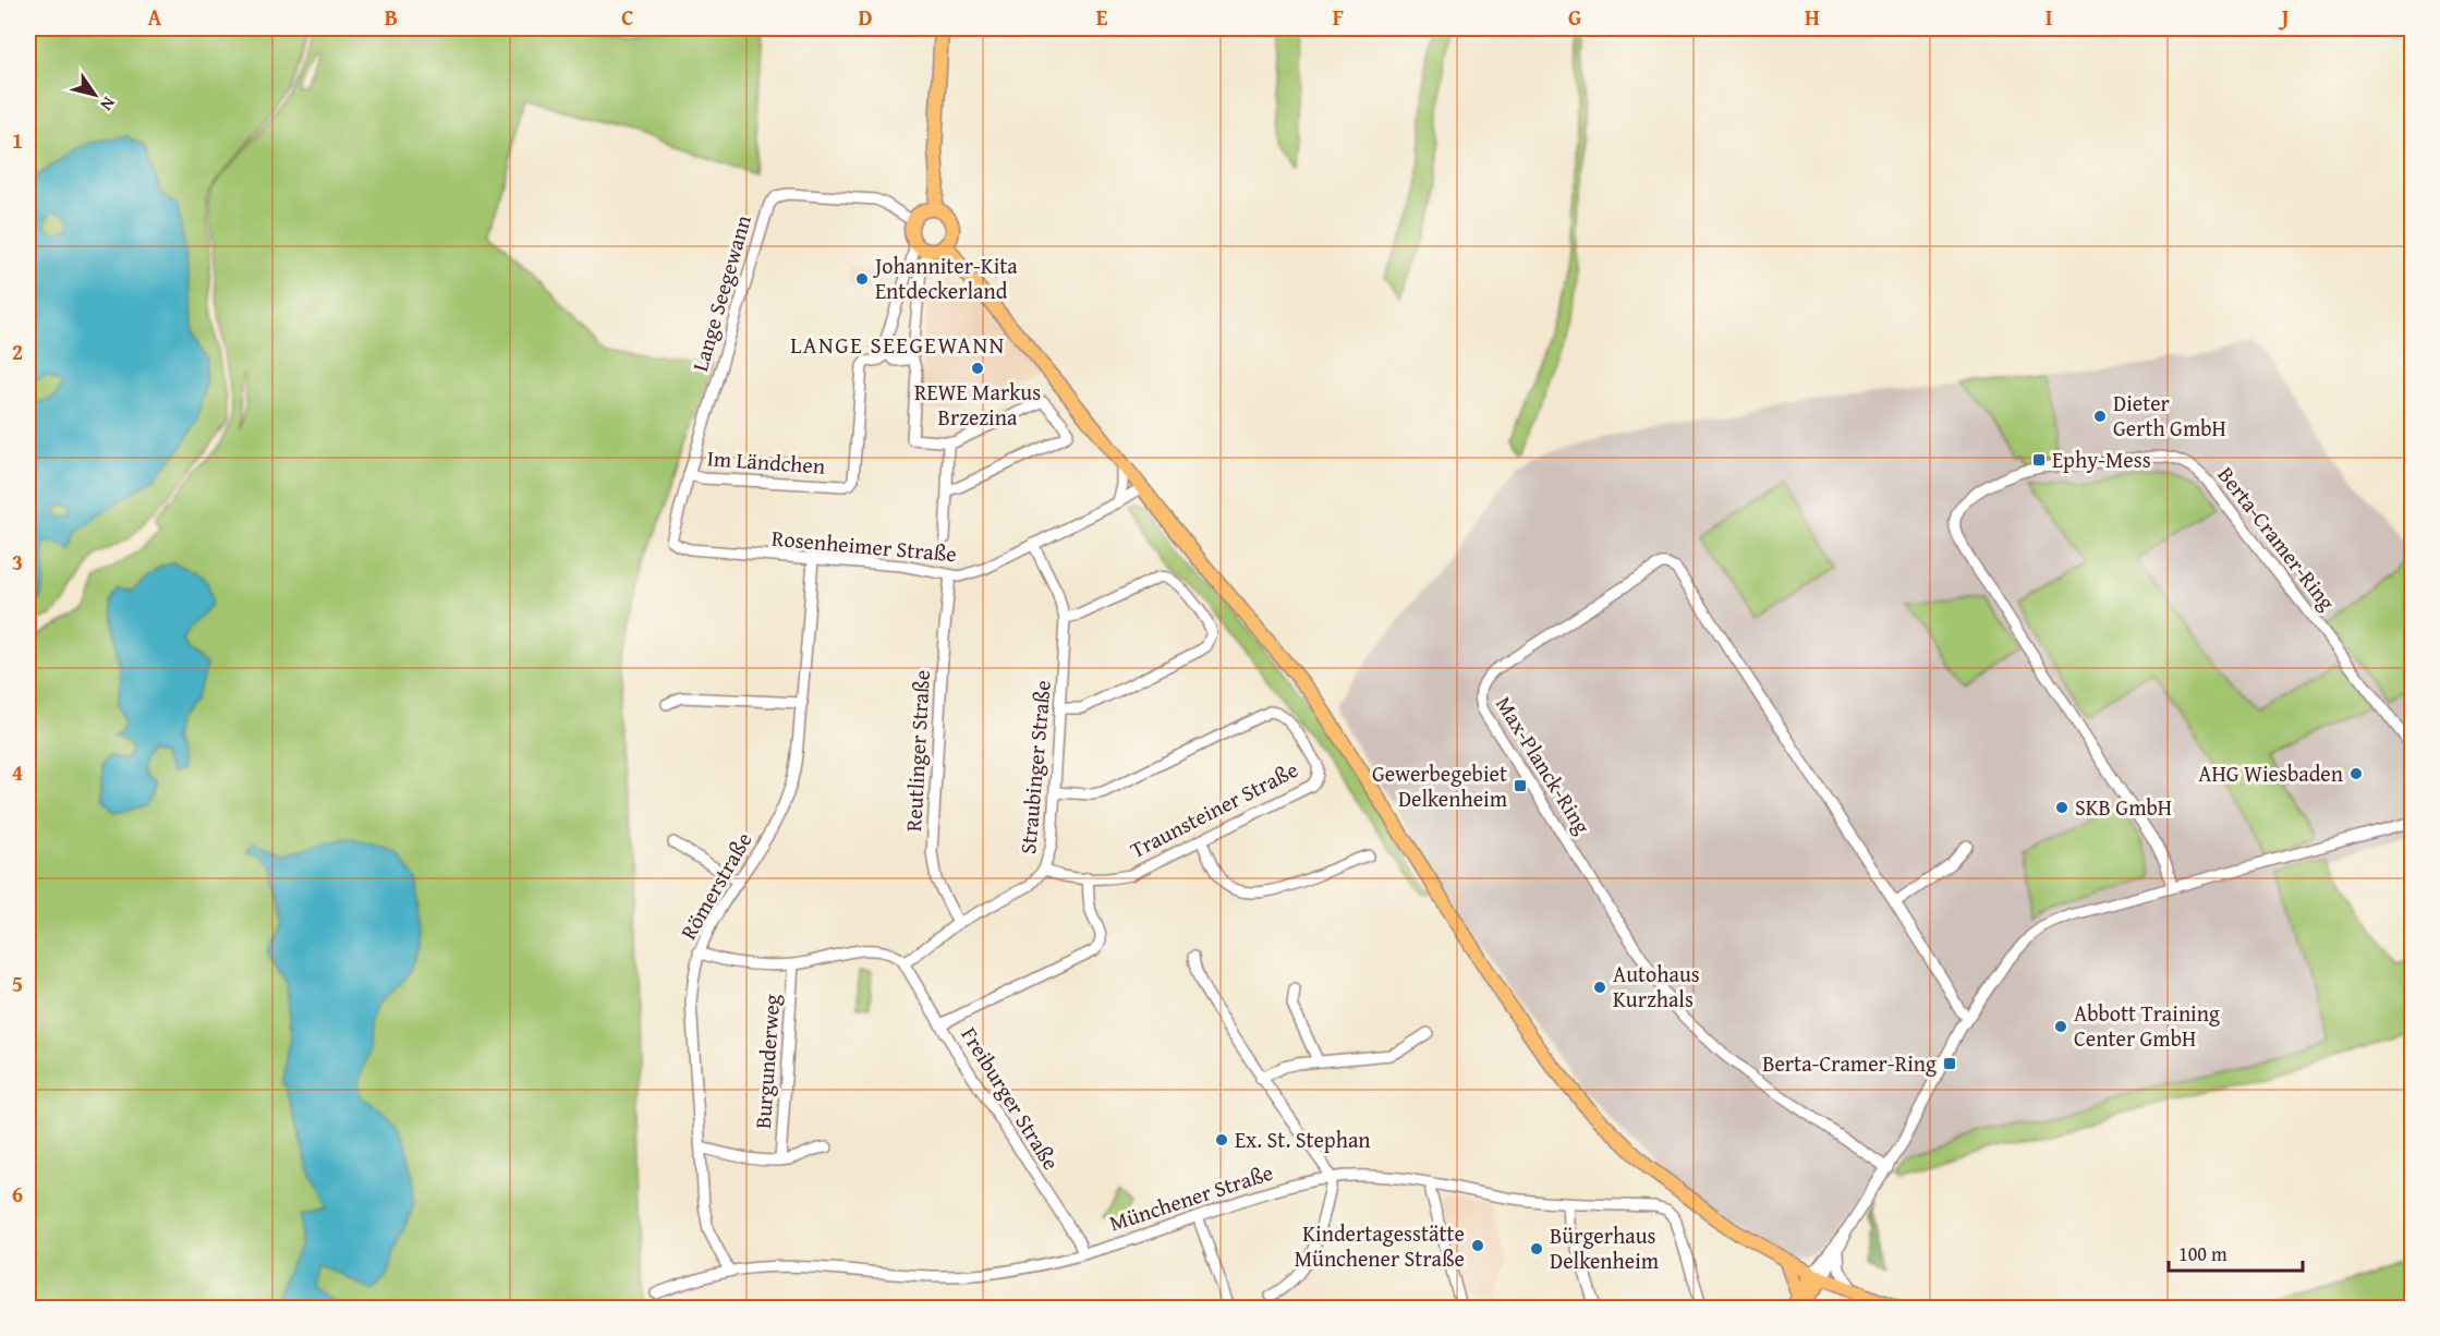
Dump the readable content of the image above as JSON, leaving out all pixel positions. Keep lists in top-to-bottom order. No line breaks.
{"streets":{"street":["Lange Seegewann","Im Ländchen","Berta-Cramer-Ring","Rosenheimer Straße","Reutlinger Straße","Max-Planck-Ring","Straubinger Straße","Traunsteiner Straße","Römerstraße","Burgunderweg","Freiburger Straße","Münchener Straße"]},"crossings":[["Lange Seegewann","Im Ländchen"],["Lange Seegewann","Rosenheimer Straße"],["Rosenheimer Straße","Reutlinger Straße"],["Rosenheimer Straße","Straubinger Straße"],["Rosenheimer Straße","Römerstraße"],["Reutlinger Straße","Straubinger Straße"],["Straubinger Straße","Traunsteiner Straße"],["Straubinger Straße","Freiburger Straße"],["Römerstraße","Münchener Straße"],["Freiburger Straße","Münchener Straße"]],"districts":["LANGE SEEGEWANN"],"places":{"other":["Johanniter-Kita Entdeckerland","REWE Markus Brzezina","Dieter Gerth GmbH","AHG Wiesbaden","SKB GmbH","Autohaus Kurzhals","Abbott Training Center GmbH","Ex. St. Stephan","Kindertagesstätte Münchener Straße","Bürgerhaus Delkenheim"],"transit":["Ephy-Mess","Gewerbegebiet Delkenheim","Berta-Cramer-Ring"]},"scale_bar":"100 m","north":"bottom right","grid":{"columns":["A","B","C","D","E","F","G","H","I","J"],"rows":["1","2","3","4","5","6"]}}
